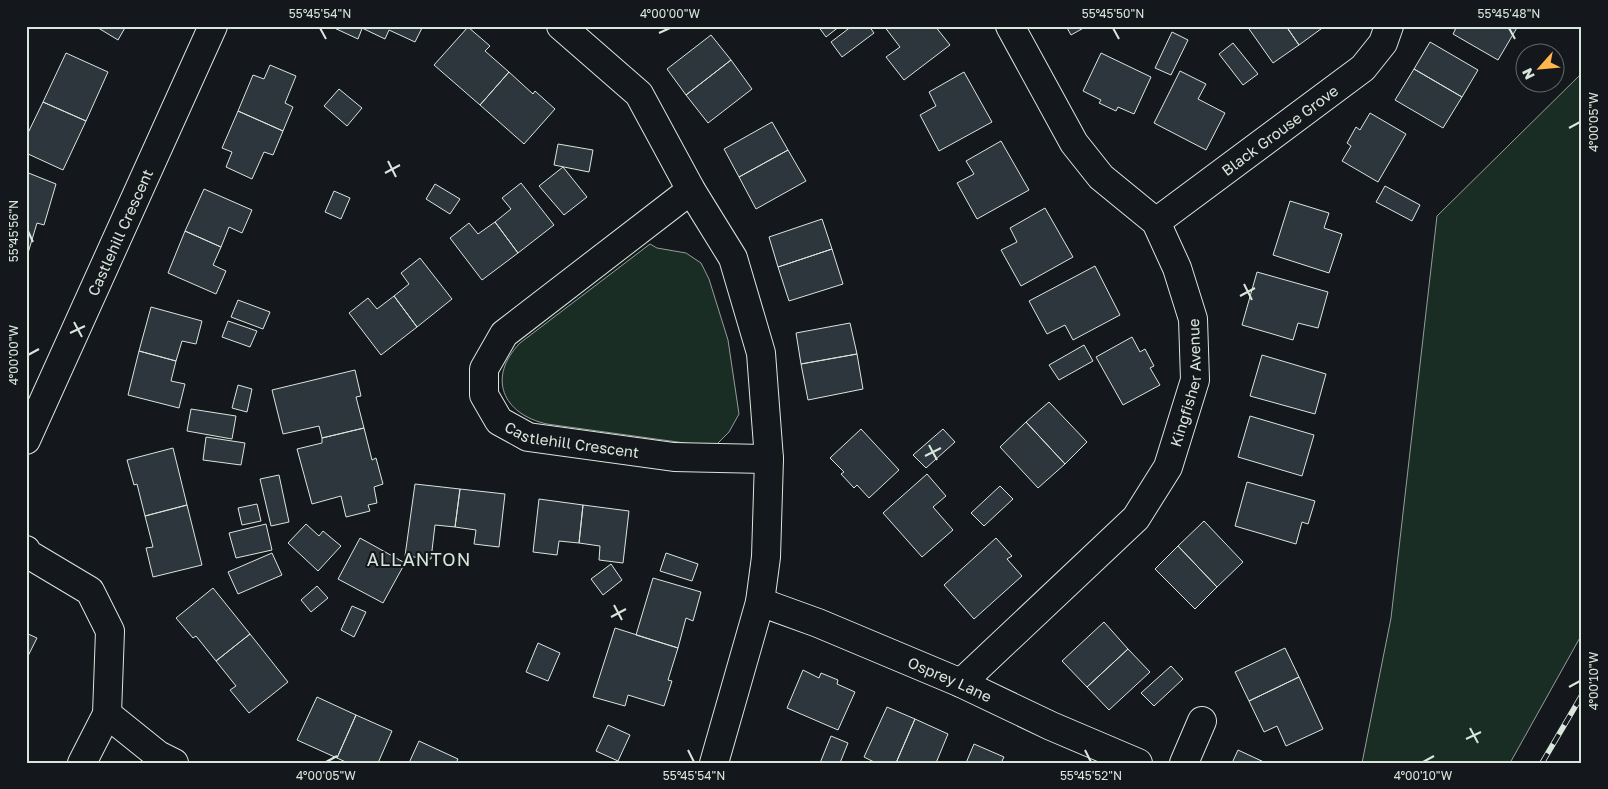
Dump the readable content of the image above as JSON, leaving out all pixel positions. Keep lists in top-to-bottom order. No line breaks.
{"streets":{"street":["Black Grouse Grove","Castlehill Crescent","Kingfisher Avenue","Osprey Lane"]},"crossings":[["Black Grouse Grove","Kingfisher Avenue"],["Kingfisher Avenue","Osprey Lane"]],"districts":["ALLANTON"],"north":"bottom left","coordinates":["55°45'54\"N","4°00'00\"W","55°45'50\"N","55°45'48\"N","4°00'05\"W","55°45'56\"N","4°00'10\"W","55°45'52\"N"]}
